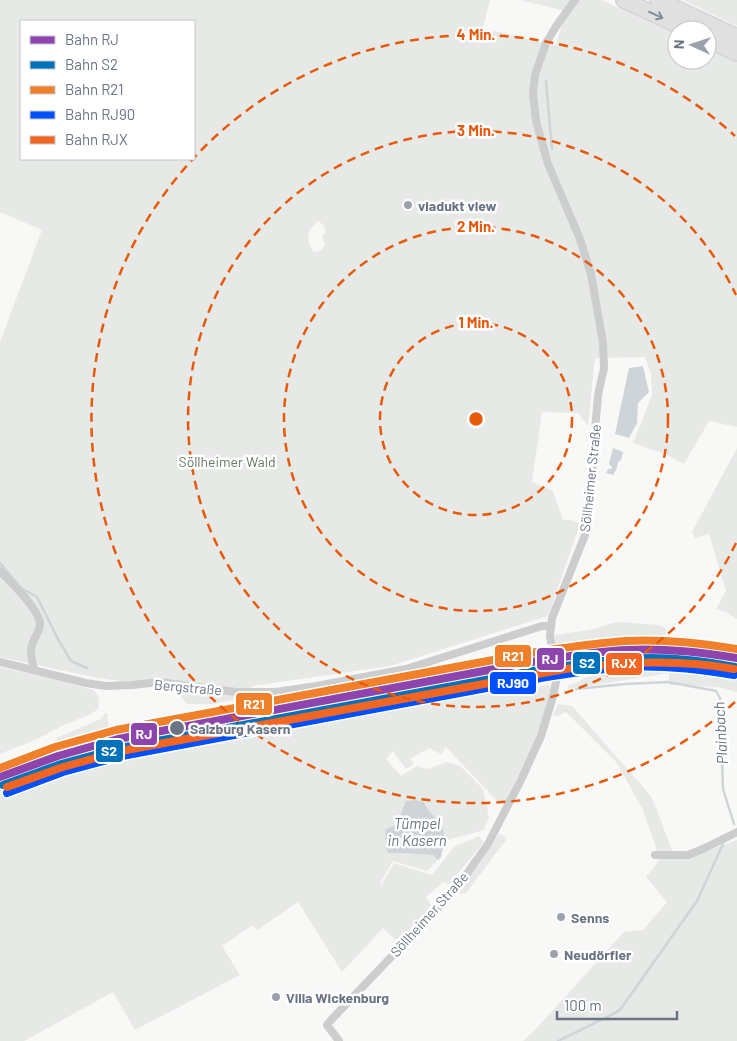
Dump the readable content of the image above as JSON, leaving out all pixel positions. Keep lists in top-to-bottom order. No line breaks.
{"streets":{"street":["Söllheimer Straße","Bergstraße"]},"crossings":[["Söllheimer Straße","Bergstraße"]],"water":["Plainbach","Tümpel in Kasern"],"parks":["Söllheimer Wald"],"places":["viadukt view","Salzburg Kasern","Senns","Neudörfler","Villa Wickenburg"],"lines":["rail line R21","rail line RJ","rail line S2","rail line RJX","rail line RJ90"],"legend":["Bahn RJ","Bahn S2","Bahn R21","Bahn RJ90","Bahn RJX"],"scale_bar":"100 m","north":"left","rings":["4 Min.","3 Min.","2 Min.","1 Min."]}
